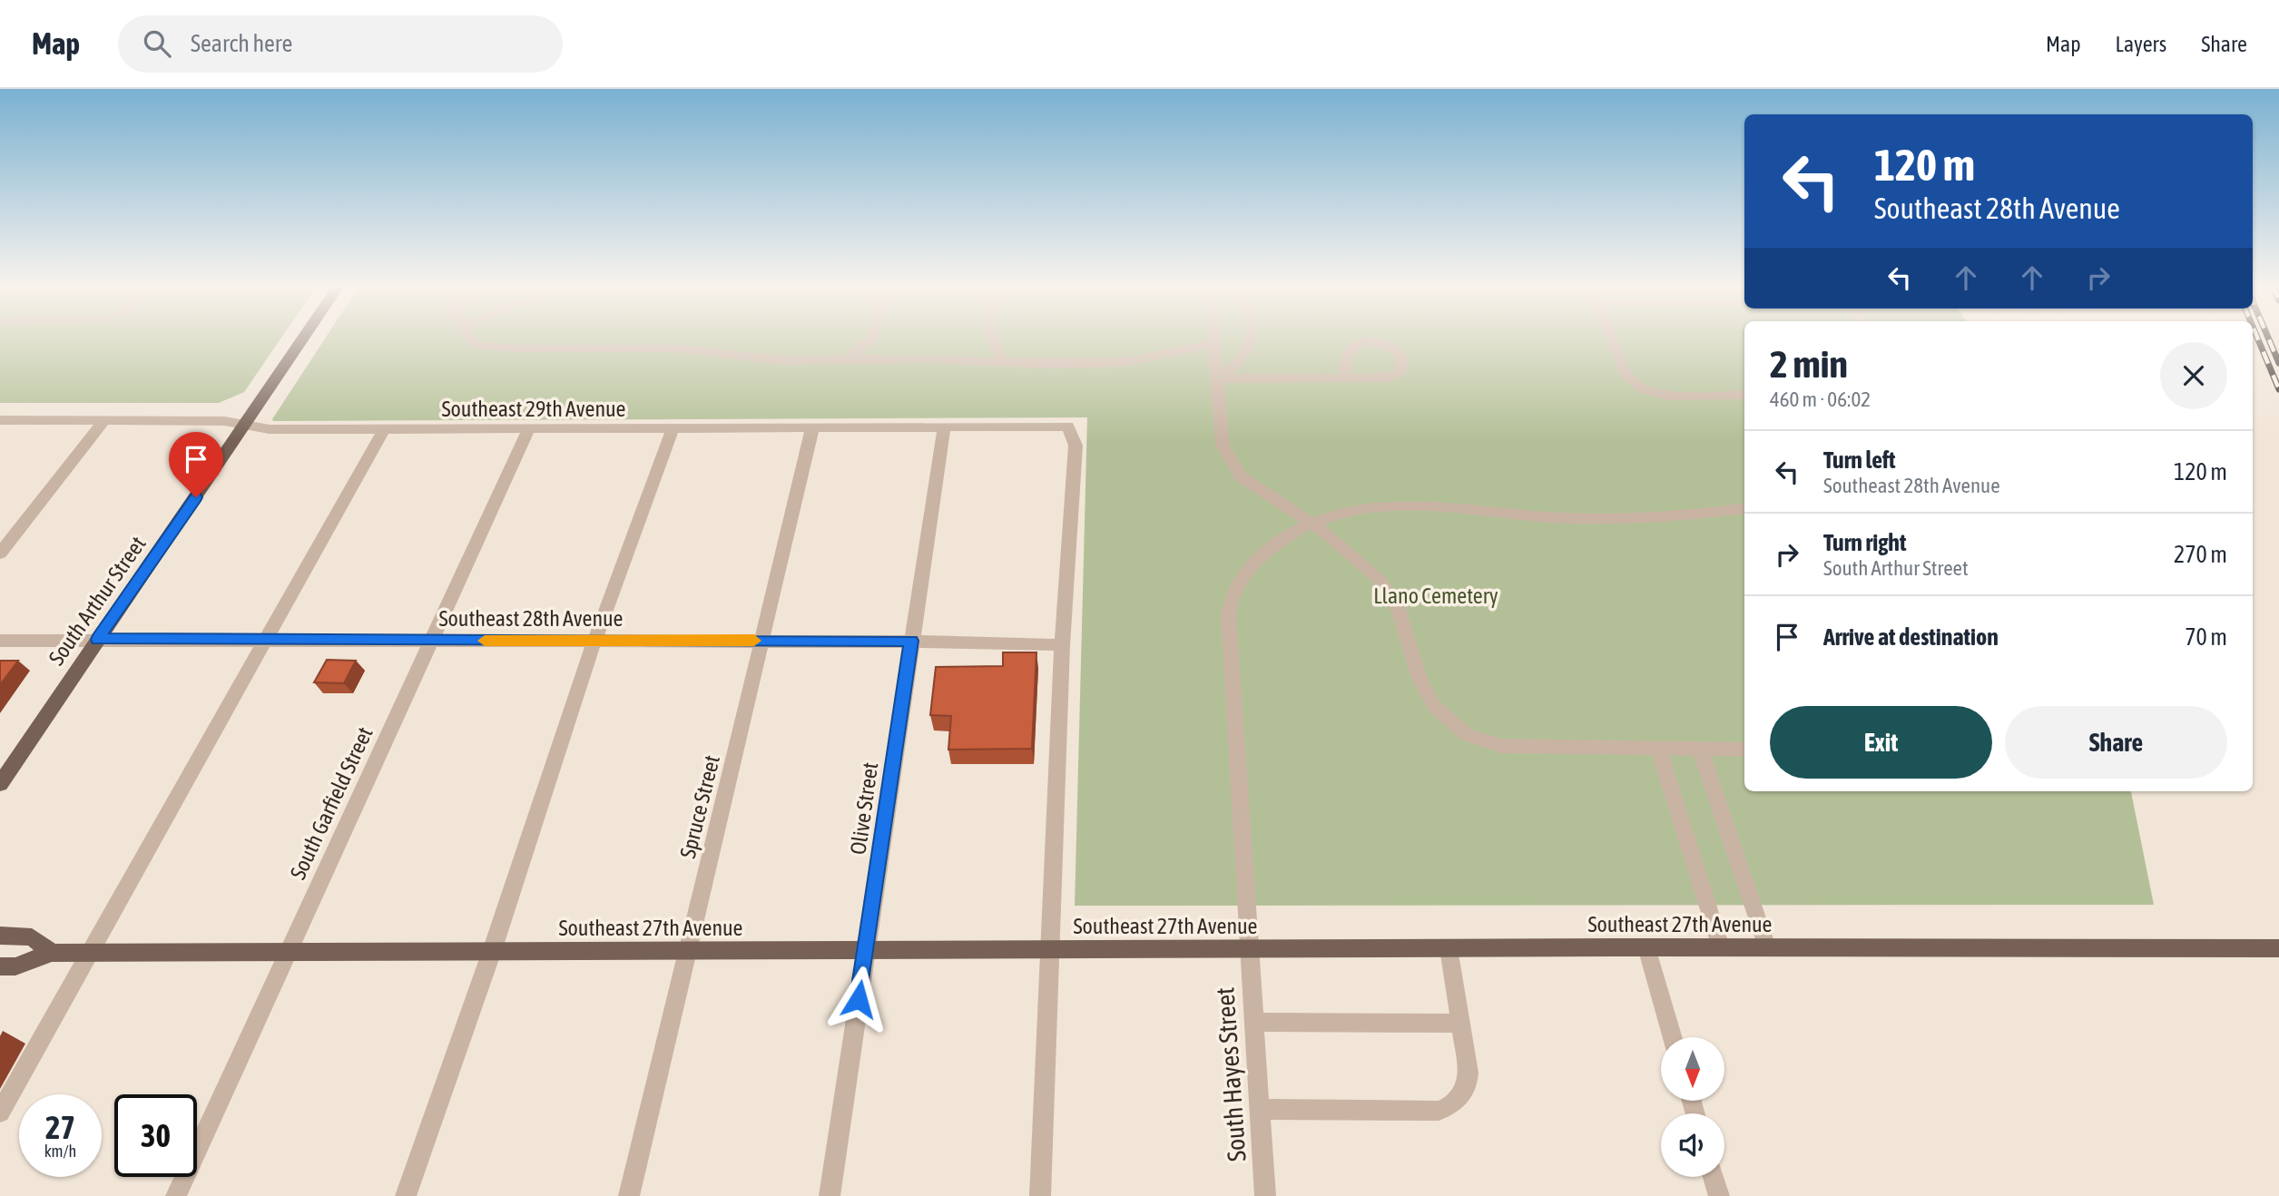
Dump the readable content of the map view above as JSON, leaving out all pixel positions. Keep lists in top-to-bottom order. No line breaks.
{"streets":{"main road":["South Arthur Street","Southeast 27th Avenue"],"street":["Southeast 29th Avenue","Southeast 28th Avenue","South Garfield Street","Spruce Street","Olive Street","South Hayes Street"]},"crossings":[["Southeast 29th Avenue","South Arthur Street"],["Southeast 29th Avenue","Southeast 28th Avenue"],["Southeast 29th Avenue","South Garfield Street"],["Southeast 29th Avenue","Spruce Street"],["Southeast 29th Avenue","Olive Street"],["South Arthur Street","Southeast 28th Avenue"],["Southeast 28th Avenue","South Garfield Street"],["Southeast 28th Avenue","Spruce Street"],["Southeast 28th Avenue","Olive Street"],["South Garfield Street","Southeast 27th Avenue"],["Spruce Street","Southeast 27th Avenue"],["Olive Street","Southeast 27th Avenue"],["Southeast 27th Avenue","South Hayes Street"]],"parks":["Llano Cemetery"],"north":"bottom","page":{"header":"Map","search":"Search here","nav":["Map","Layers","Share"],"turn":["120 m","Southeast 28th Avenue"],"heading":["2 min","460 m · 06:02"],"list":[{"name":"Turn left","note":"Southeast 28th Avenue","value":"120 m"},{"name":"Turn right","note":"South Arthur Street","value":"270 m"},{"name":"Arrive at destination","value":"70 m"}],"buttons":["Exit","Share"],"speed":"27 km/h","limit":"30"}}
